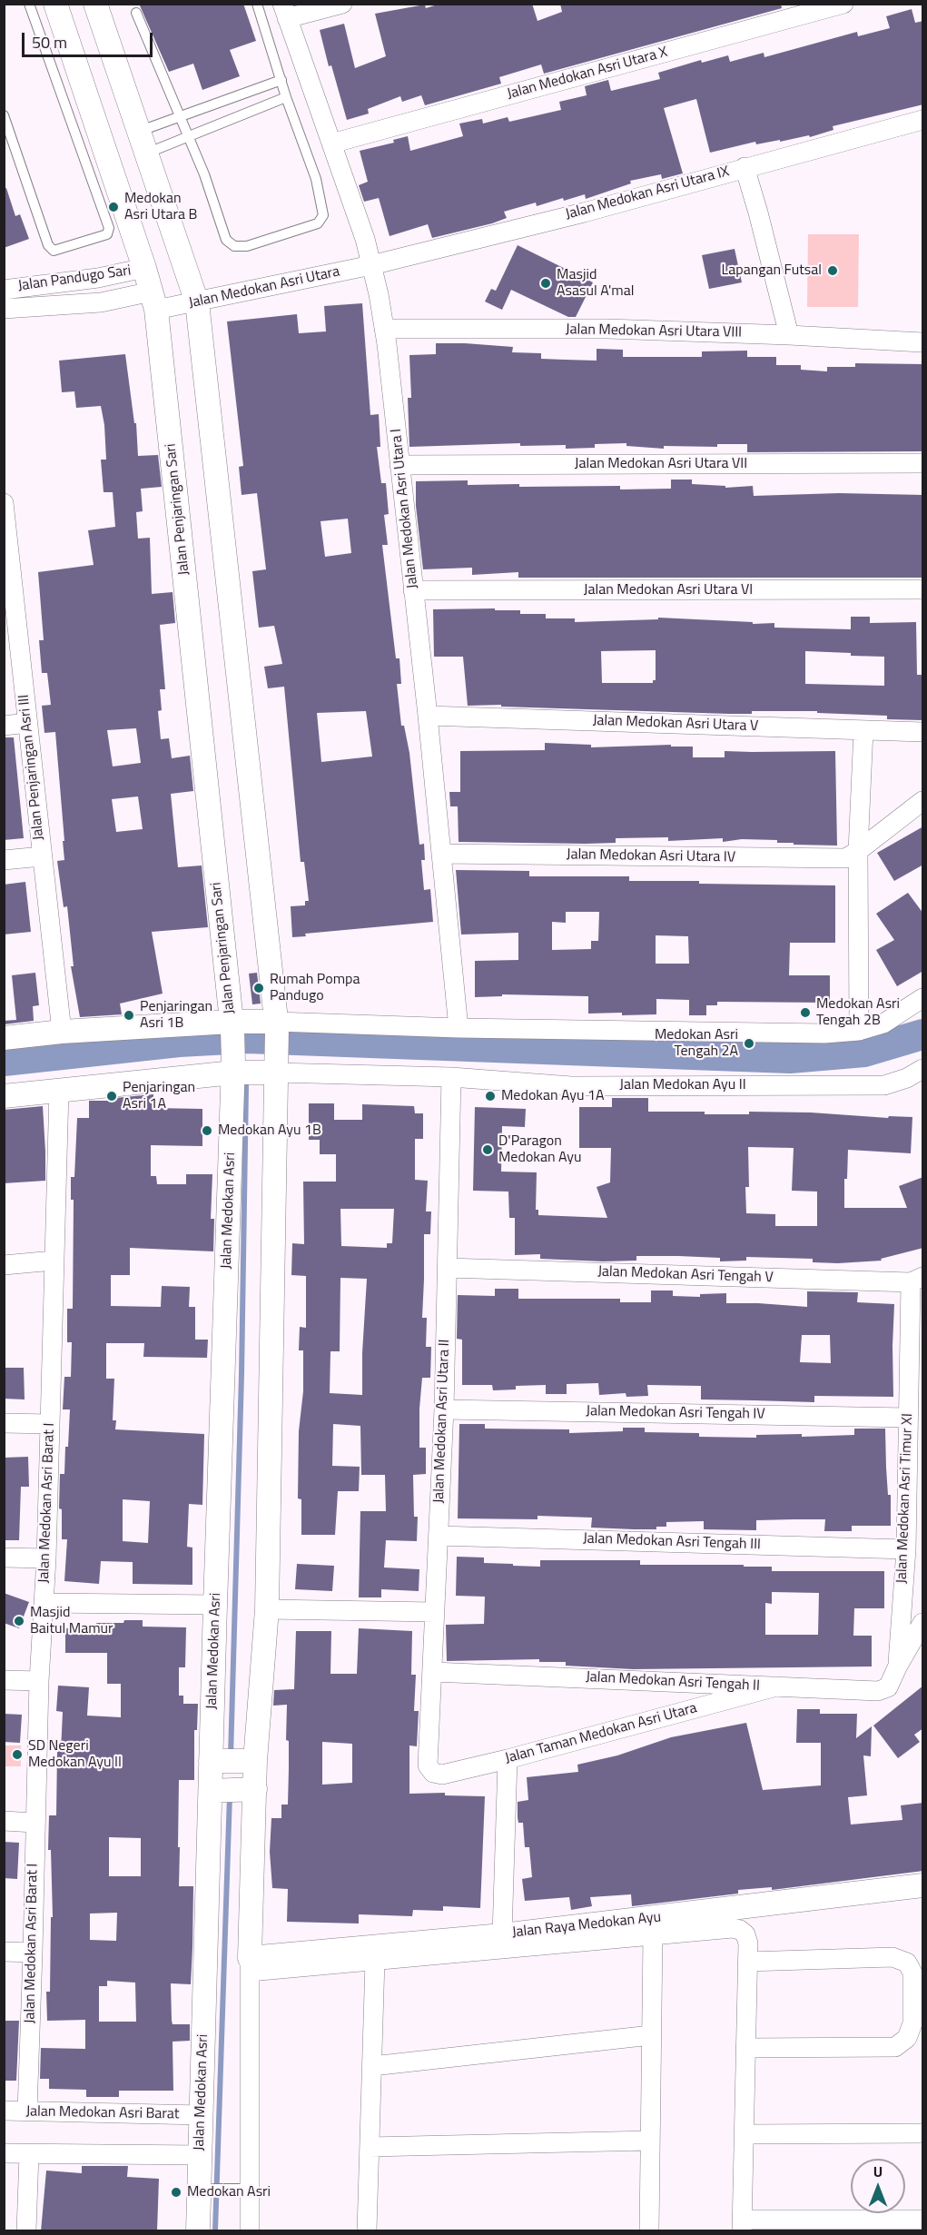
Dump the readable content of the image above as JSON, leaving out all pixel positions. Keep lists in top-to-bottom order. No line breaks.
{"streets":{"street":["Jalan Medokan Asri Utara X","Jalan Medokan Asri Utara IX","Jalan Pandugo Sari","Jalan Medokan Asri Utara","Jalan Medokan Asri Utara VIII","Jalan Medokan Asri Utara VII","Jalan Medokan Asri Utara I","Jalan Penjaringan Sari","Jalan Medokan Asri Utara VI","Jalan Medokan Asri Utara V","Jalan Penjaringan Asri III","Jalan Medokan Asri Utara IV","Jalan Medokan Ayu II","Jalan Medokan Asri","Jalan Medokan Asri Tengah V","Jalan Medokan Asri Tengah IV","Jalan Medokan Asri Utara II","Jalan Medokan Asri Timur XI","Jalan Medokan Asri Barat I","Jalan Medokan Asri Tengah III","Jalan Medokan Asri Tengah II","Jalan Taman Medokan Asri Utara","Jalan Raya Medokan Ayu","Jalan Medokan Asri Barat"]},"crossings":[["Jalan Medokan Asri Utara X","Jalan Medokan Asri Utara I"],["Jalan Medokan Asri Utara IX","Jalan Medokan Asri Utara"],["Jalan Medokan Asri Utara IX","Jalan Medokan Asri Utara I"],["Jalan Pandugo Sari","Jalan Medokan Asri Utara"],["Jalan Pandugo Sari","Jalan Penjaringan Sari"],["Jalan Medokan Asri Utara","Jalan Medokan Asri Utara I"],["Jalan Medokan Asri Utara","Jalan Penjaringan Sari"],["Jalan Medokan Asri Utara VIII","Jalan Medokan Asri Utara I"],["Jalan Medokan Asri Utara VII","Jalan Medokan Asri Utara I"],["Jalan Medokan Asri Utara I","Jalan Medokan Asri Utara VI"],["Jalan Medokan Asri Utara I","Jalan Medokan Asri Utara V"],["Jalan Medokan Asri Utara I","Jalan Medokan Asri Utara IV"],["Jalan Penjaringan Sari","Jalan Medokan Asri"],["Jalan Medokan Ayu II","Jalan Medokan Asri Utara II"],["Jalan Medokan Asri","Jalan Medokan Asri Barat"],["Jalan Medokan Asri Tengah V","Jalan Medokan Asri Utara II"],["Jalan Medokan Asri Tengah V","Jalan Medokan Asri Timur XI"],["Jalan Medokan Asri Tengah IV","Jalan Medokan Asri Utara II"],["Jalan Medokan Asri Tengah IV","Jalan Medokan Asri Timur XI"],["Jalan Medokan Asri Utara II","Jalan Medokan Asri Tengah III"],["Jalan Medokan Asri Utara II","Jalan Medokan Asri Tengah II"],["Jalan Medokan Asri Utara II","Jalan Taman Medokan Asri Utara"],["Jalan Medokan Asri Timur XI","Jalan Medokan Asri Tengah III"],["Jalan Medokan Asri Timur XI","Jalan Medokan Asri Tengah II"],["Jalan Medokan Asri Barat I","Jalan Medokan Asri Barat"],["Jalan Medokan Asri Tengah II","Jalan Taman Medokan Asri Utara"]],"places":["Medokan Asri Utara B","Lapangan Futsal","Masjid Asasul A'mal","Rumah Pompa Pandugo","Medokan Asri Tengah 2B","Penjaringan Asri 1B","Medokan Asri Tengah 2A","Penjaringan Asri 1A","Medokan Ayu 1A","Medokan Ayu 1B","D'Paragon Medokan Ayu","Masjid Baitul Mamur","SD Negeri Medokan Ayu II","Medokan Asri"],"scale_bar":"50 m","north":"top"}
